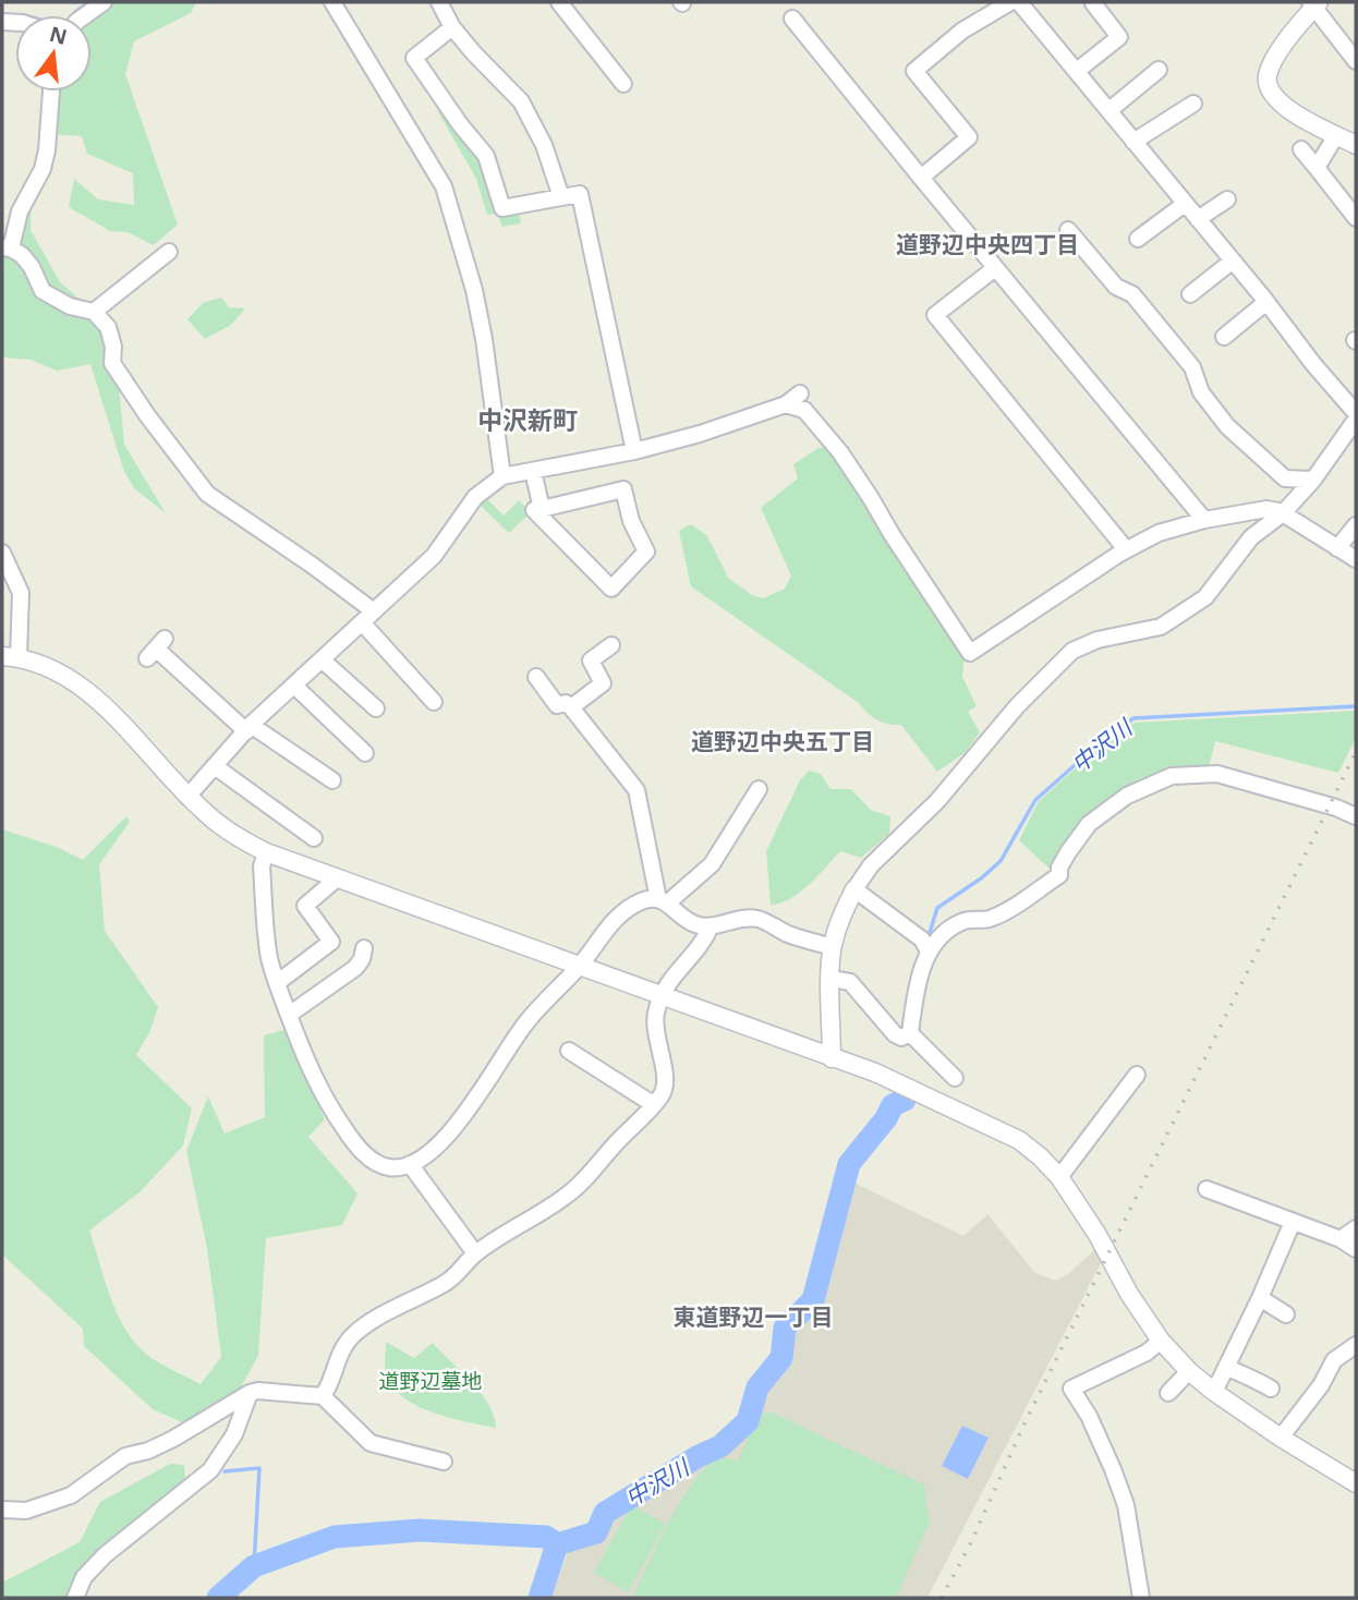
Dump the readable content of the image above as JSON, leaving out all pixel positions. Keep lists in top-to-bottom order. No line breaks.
{"districts":["道野辺中央四丁目","中沢新町","道野辺中央五丁目","東道野辺一丁目"],"water":["中沢川"],"parks":["道野辺墓地"],"north":"top"}
